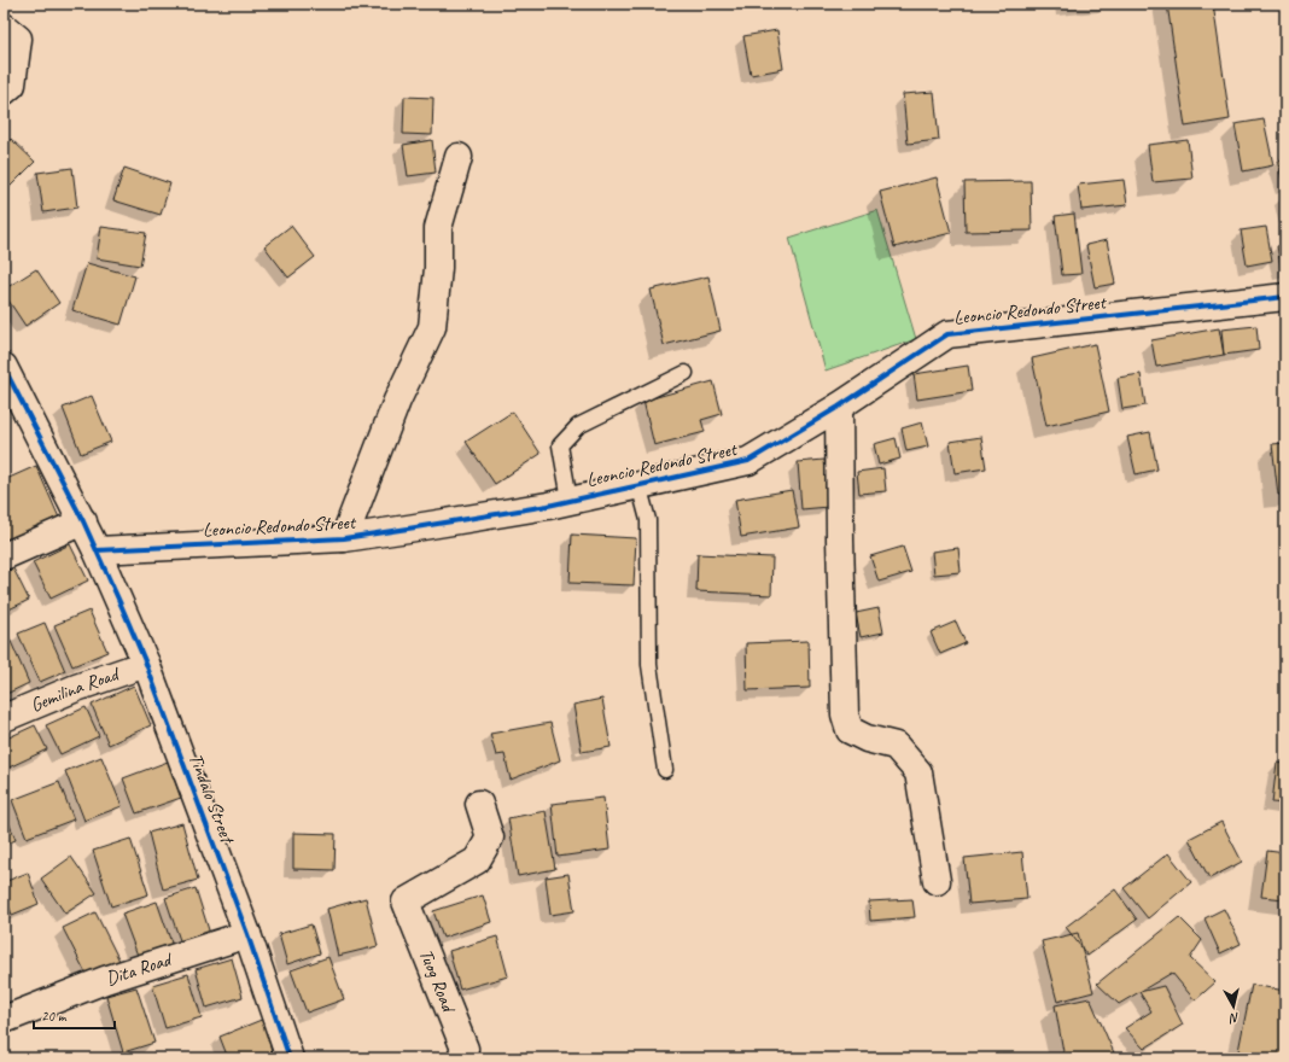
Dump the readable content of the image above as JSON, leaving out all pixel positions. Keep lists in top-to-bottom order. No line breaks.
{"streets":{"street":["Leoncio Redondo Street","Gemilina Road","Tindalo Street","Dita Road","Tuog Road"]},"crossings":[["Leoncio Redondo Street","Tindalo Street"],["Gemilina Road","Tindalo Street"],["Tindalo Street","Dita Road"]],"scale_bar":"20 m","north":"bottom"}
